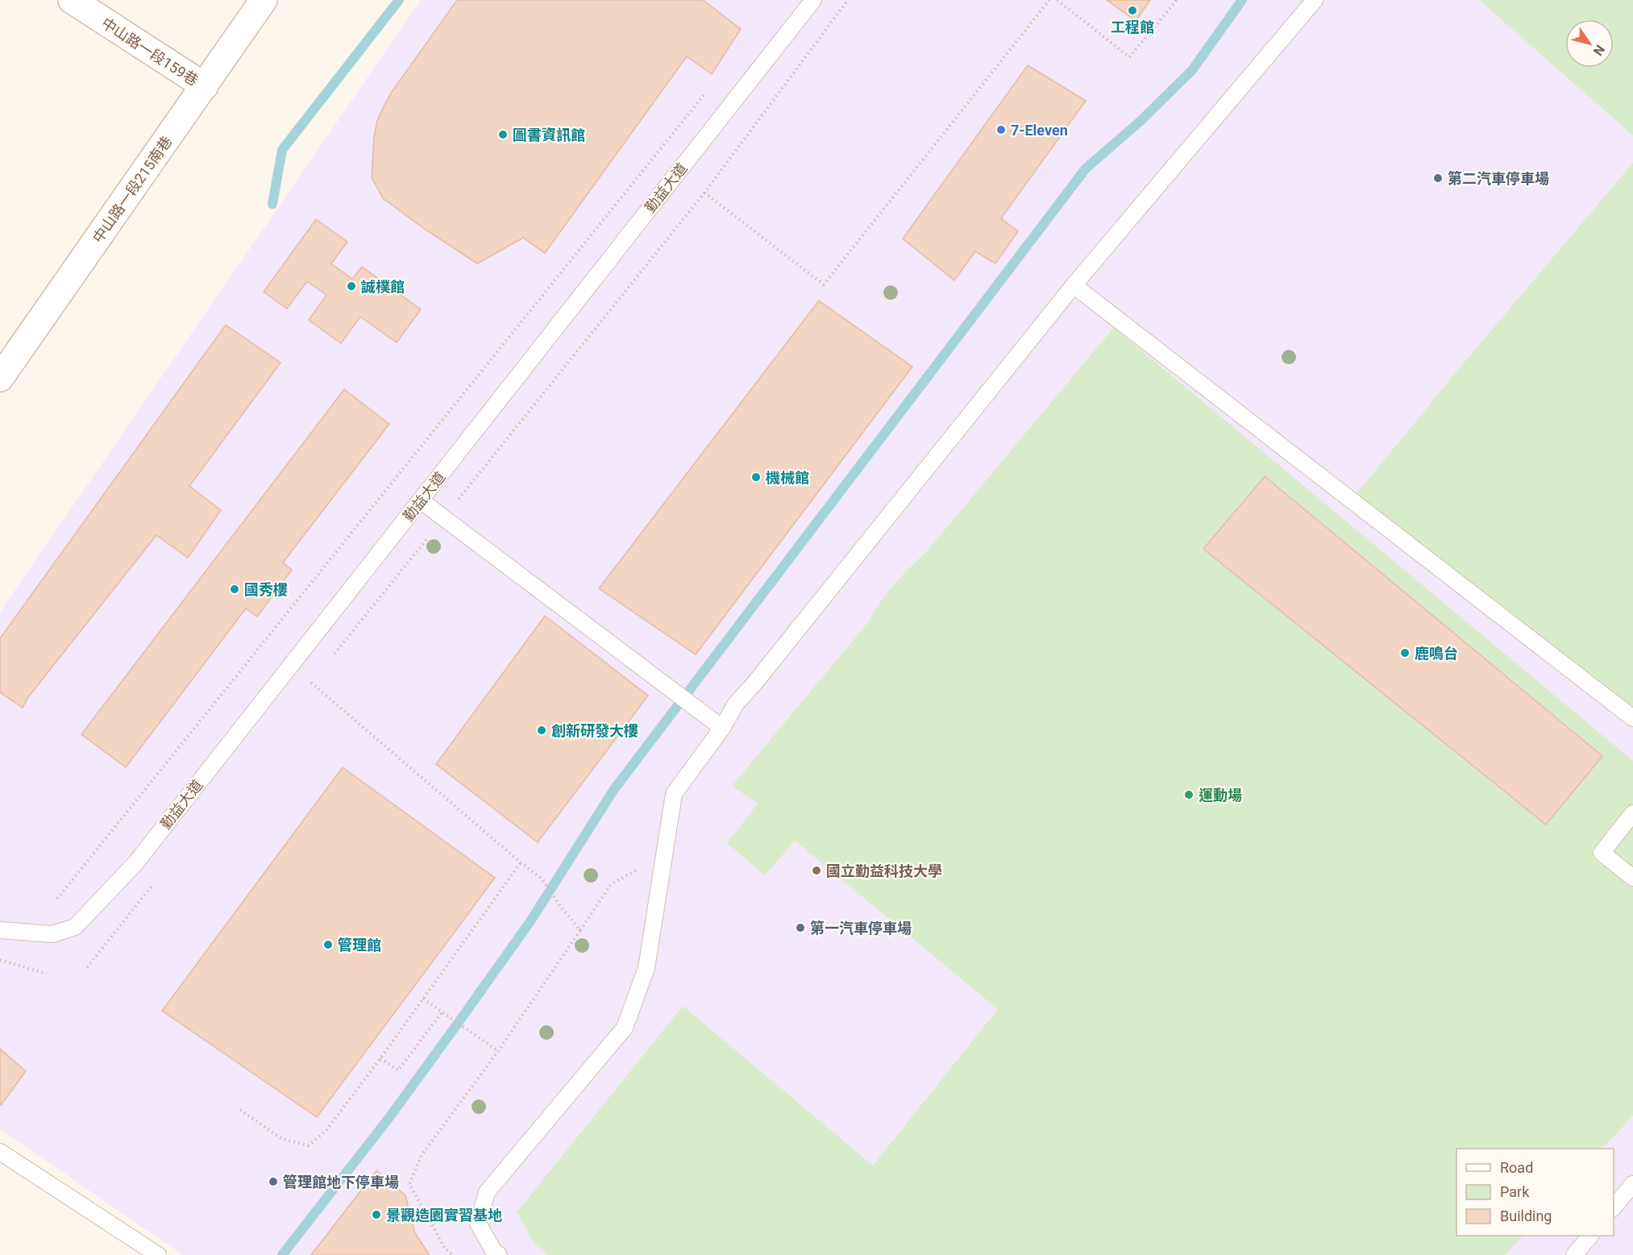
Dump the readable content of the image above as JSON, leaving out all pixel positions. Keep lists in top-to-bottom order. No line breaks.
{"streets":{"street":["中山路一段159巷","中山路一段215南巷"],"lane":["勤益大道"]},"crossings":[["中山路一段159巷","中山路一段215南巷"]],"places":["工程館","7-Eleven","圖書資訊館","第二汽車停車場","誠樸館","機械館","國秀樓","鹿鳴台","創新研發大樓","運動場","國立勤益科技大學","第一汽車停車場","管理館","管理館地下停車場","景觀造園實習基地"],"legend":["Road","Park","Building"],"north":"bottom right"}
